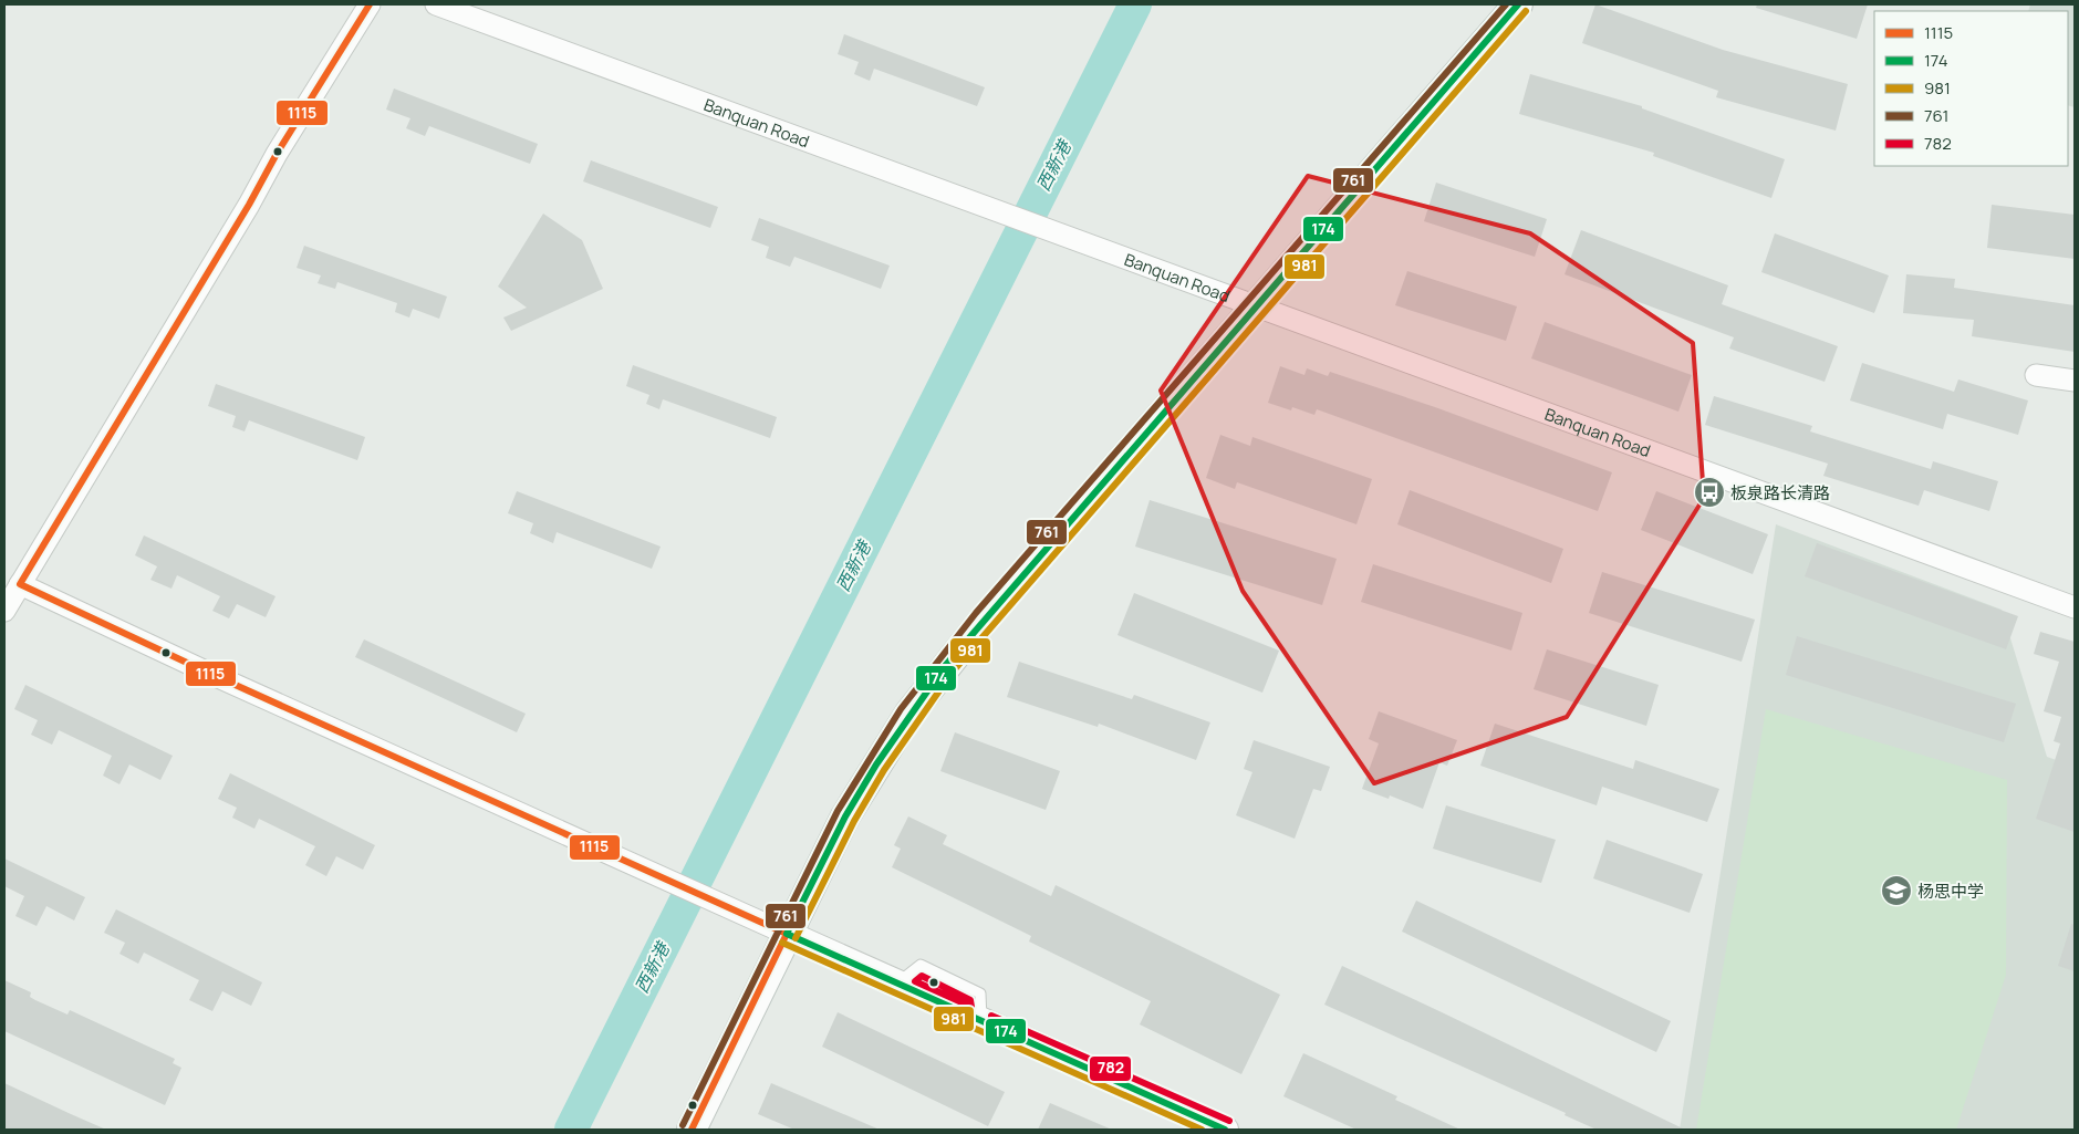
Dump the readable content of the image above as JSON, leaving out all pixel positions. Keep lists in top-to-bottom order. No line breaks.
{"streets":{"street":["Banquan Road"]},"water":["西新港"],"places":{"bus stop":["板泉路长清路"],"school or university":["杨思中学"]},"lines":["transit line 1115","transit line 174","transit line 761","transit line 981","transit line 782"],"legend":["1115","174","981","761","782"]}
